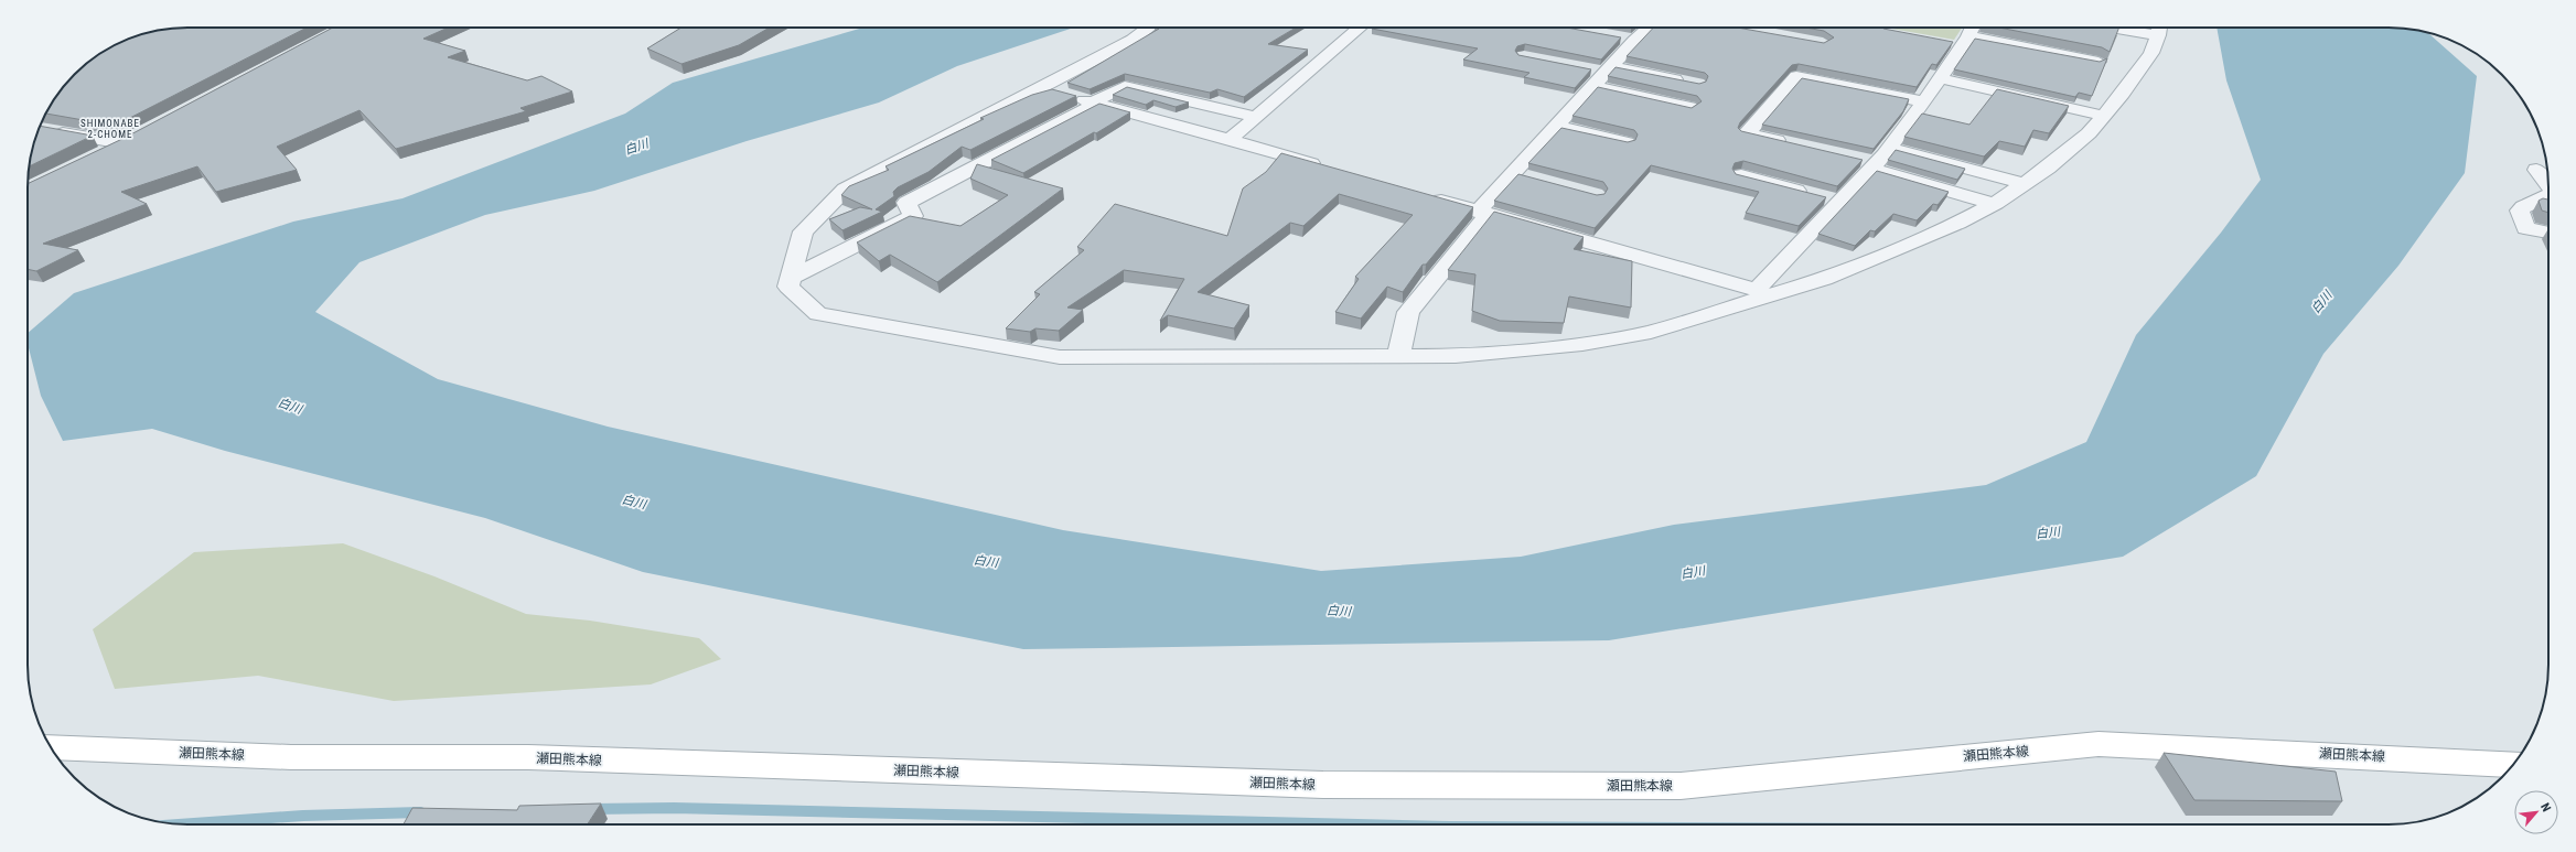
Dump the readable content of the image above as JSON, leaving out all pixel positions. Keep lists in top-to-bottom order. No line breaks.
{"streets":{"main road":["瀬田熊本線"]},"districts":["SHIMONABE 2-CHOME"],"water":["白川"],"north":"top right"}
